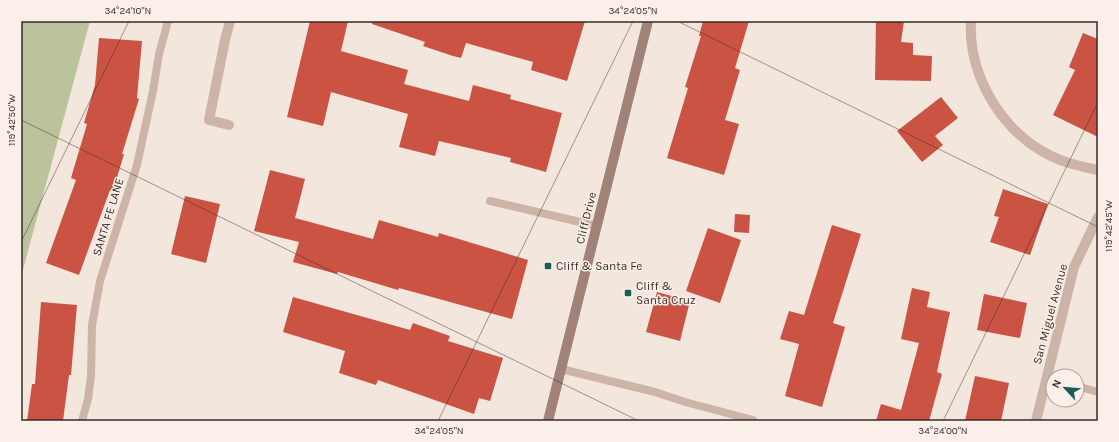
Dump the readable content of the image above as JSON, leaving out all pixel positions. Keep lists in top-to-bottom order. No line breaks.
{"streets":{"main road":["Cliff Drive"],"street":["San Miguel Avenue"],"lane":["SANTA FE LANE"]},"places":{"transit":["Cliff & Santa Fe","Cliff & Santa Cruz"]},"north":"top left","coordinates":["34°24'10\"N","34°24'05\"N","119°42'50\"W","119°42'45\"W","34°24'00\"N"]}
